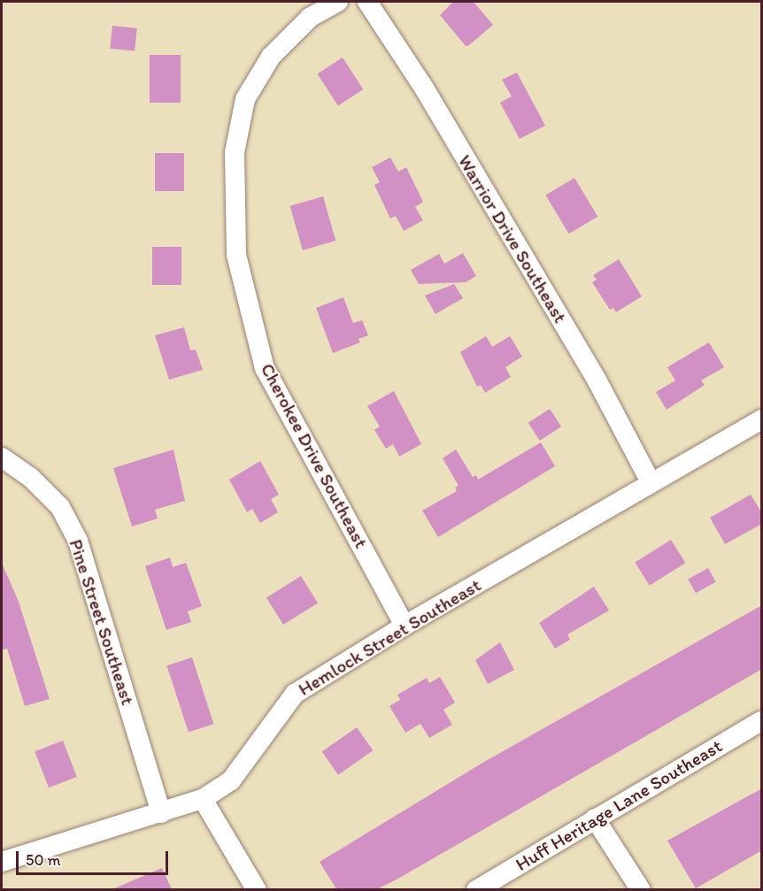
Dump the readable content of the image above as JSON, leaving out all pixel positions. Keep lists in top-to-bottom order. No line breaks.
{"streets":{"street":["Warrior Drive Southeast","Cherokee Drive Southeast","Pine Street Southeast","Hemlock Street Southeast","Huff Heritage Lane Southeast"]},"crossings":[["Warrior Drive Southeast","Hemlock Street Southeast"],["Cherokee Drive Southeast","Hemlock Street Southeast"],["Pine Street Southeast","Hemlock Street Southeast"]],"scale_bar":"50 m"}
